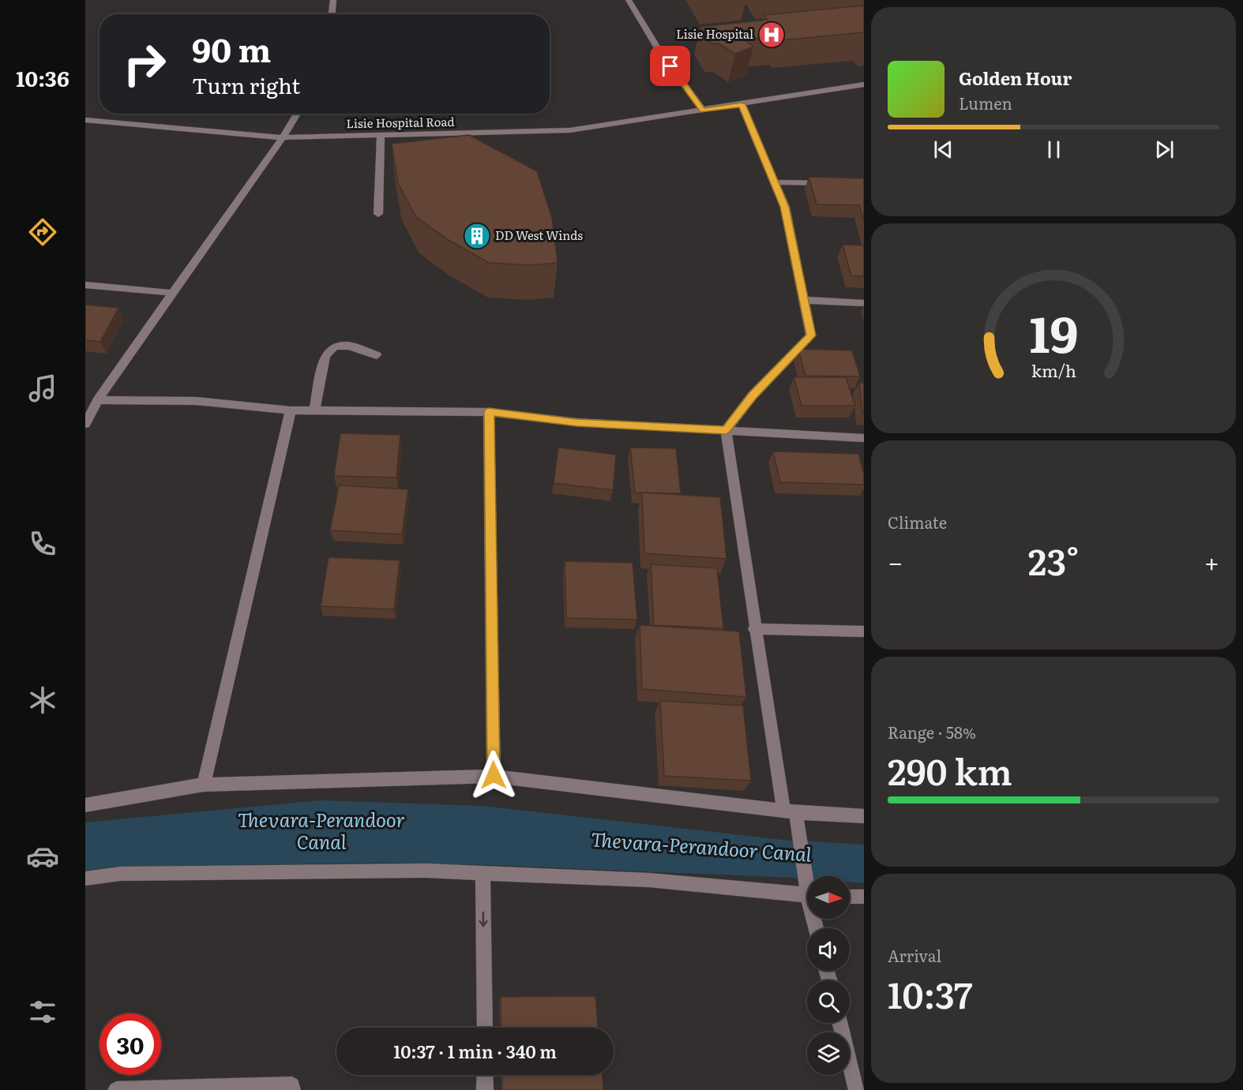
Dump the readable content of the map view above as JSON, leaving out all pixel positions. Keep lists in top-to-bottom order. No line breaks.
{"streets":{"street":["Lisie Hospital Road"]},"water":["Thevara-Perandoor Canal"],"places":{"hospital":["Lisie Hospital"],"building":["DD West Winds"]},"north":"right","page":{"tabs":"10:36","turn":["90 m","Turn right"],"song":["Golden Hour","Lumen"],"tile":["Climate",["Range · 58%","290 km"],["Arrival","10:37"]],"heat":["−","23°","+"],"limit":"30","trip":"10:37 · 1 min · 340 m","gauge":["19","km/h"]}}
